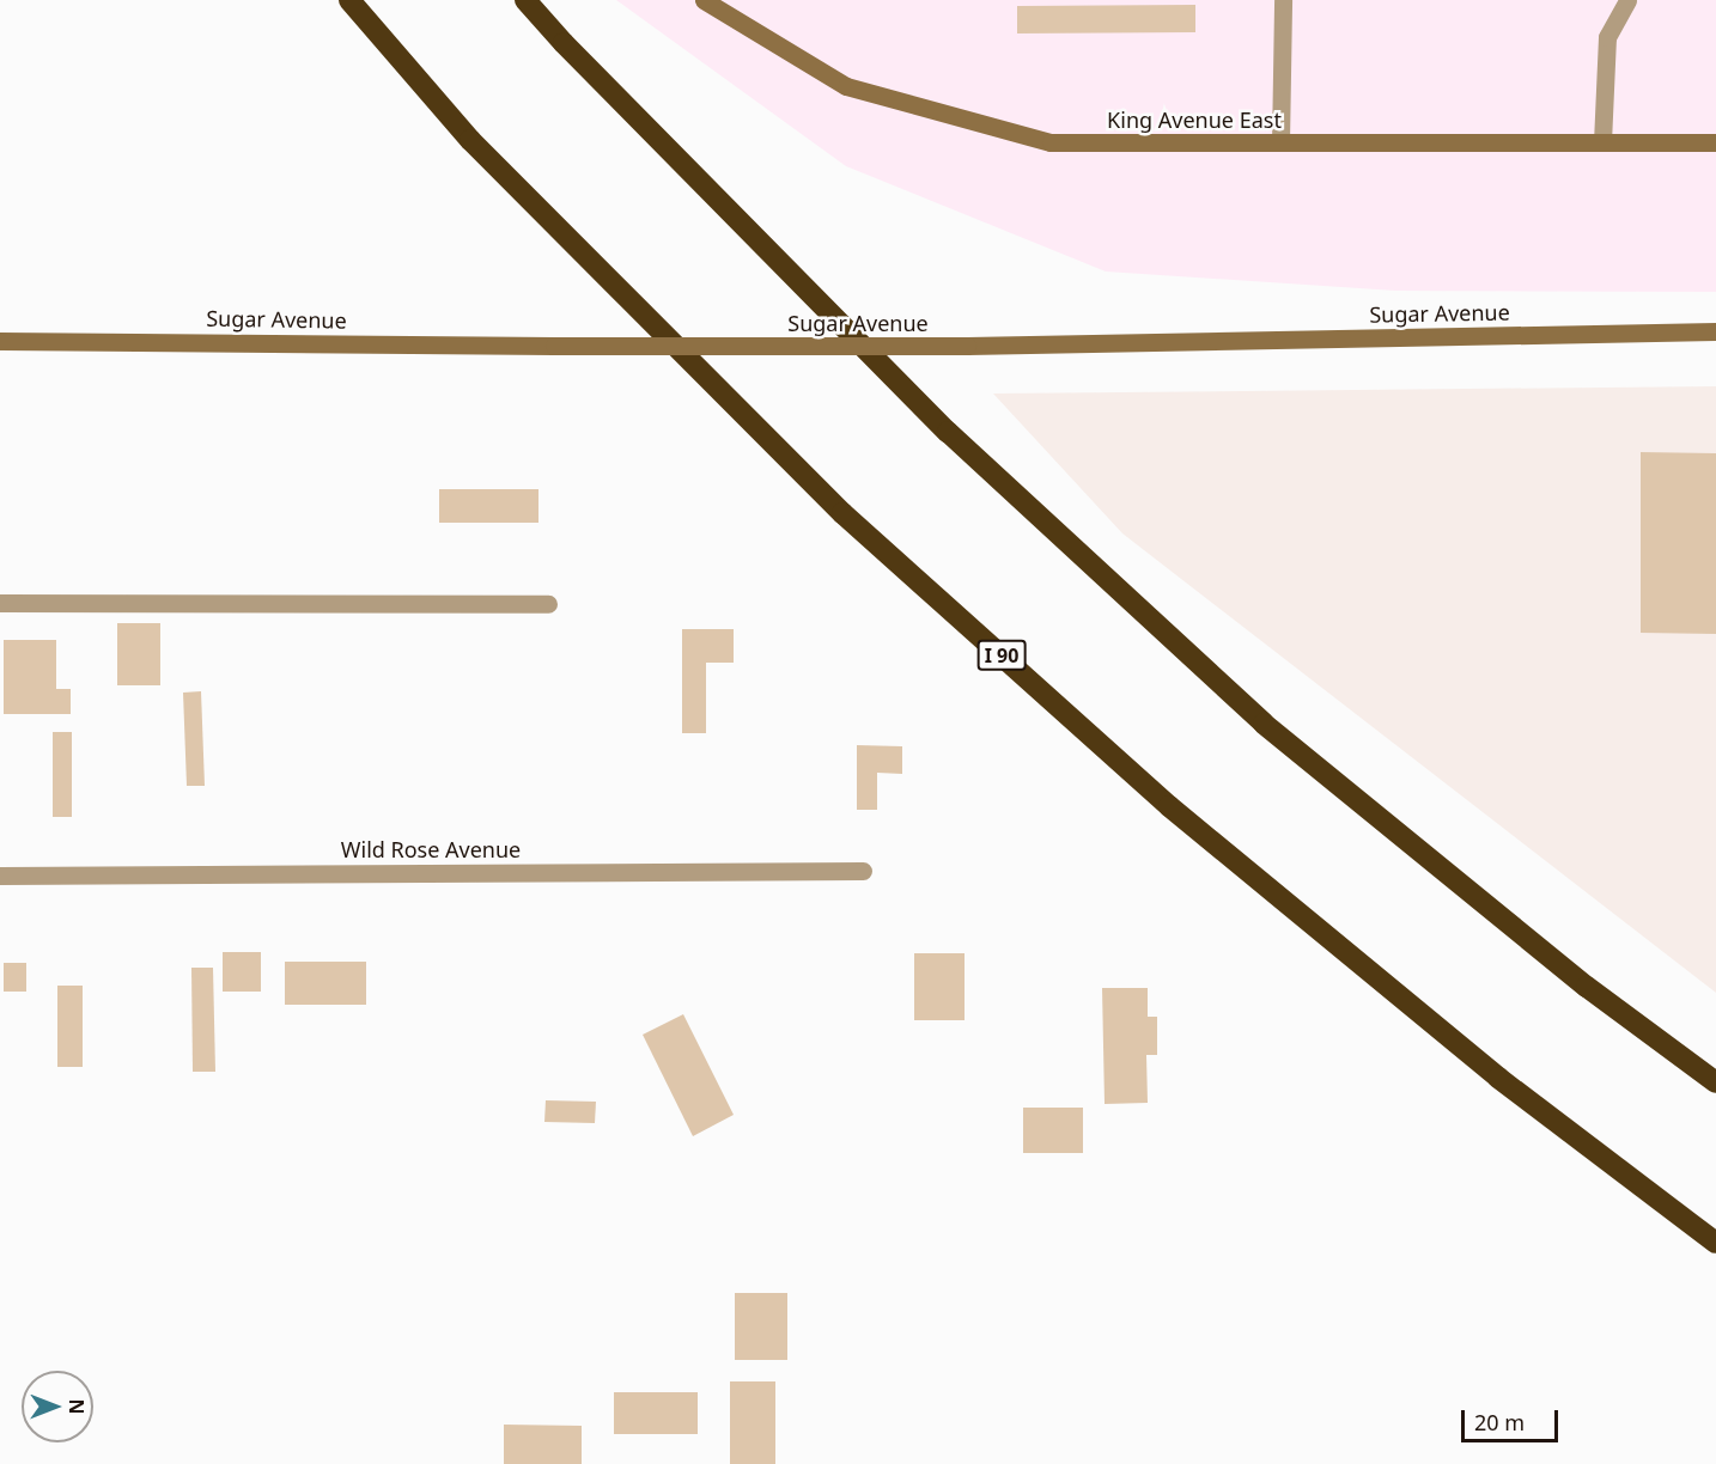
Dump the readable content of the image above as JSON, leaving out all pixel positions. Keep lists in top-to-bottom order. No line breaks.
{"streets":{"highway":["I 90"],"main road":["King Avenue East","Sugar Avenue"],"street":["Wild Rose Avenue"]},"scale_bar":"20 m","north":"right"}
